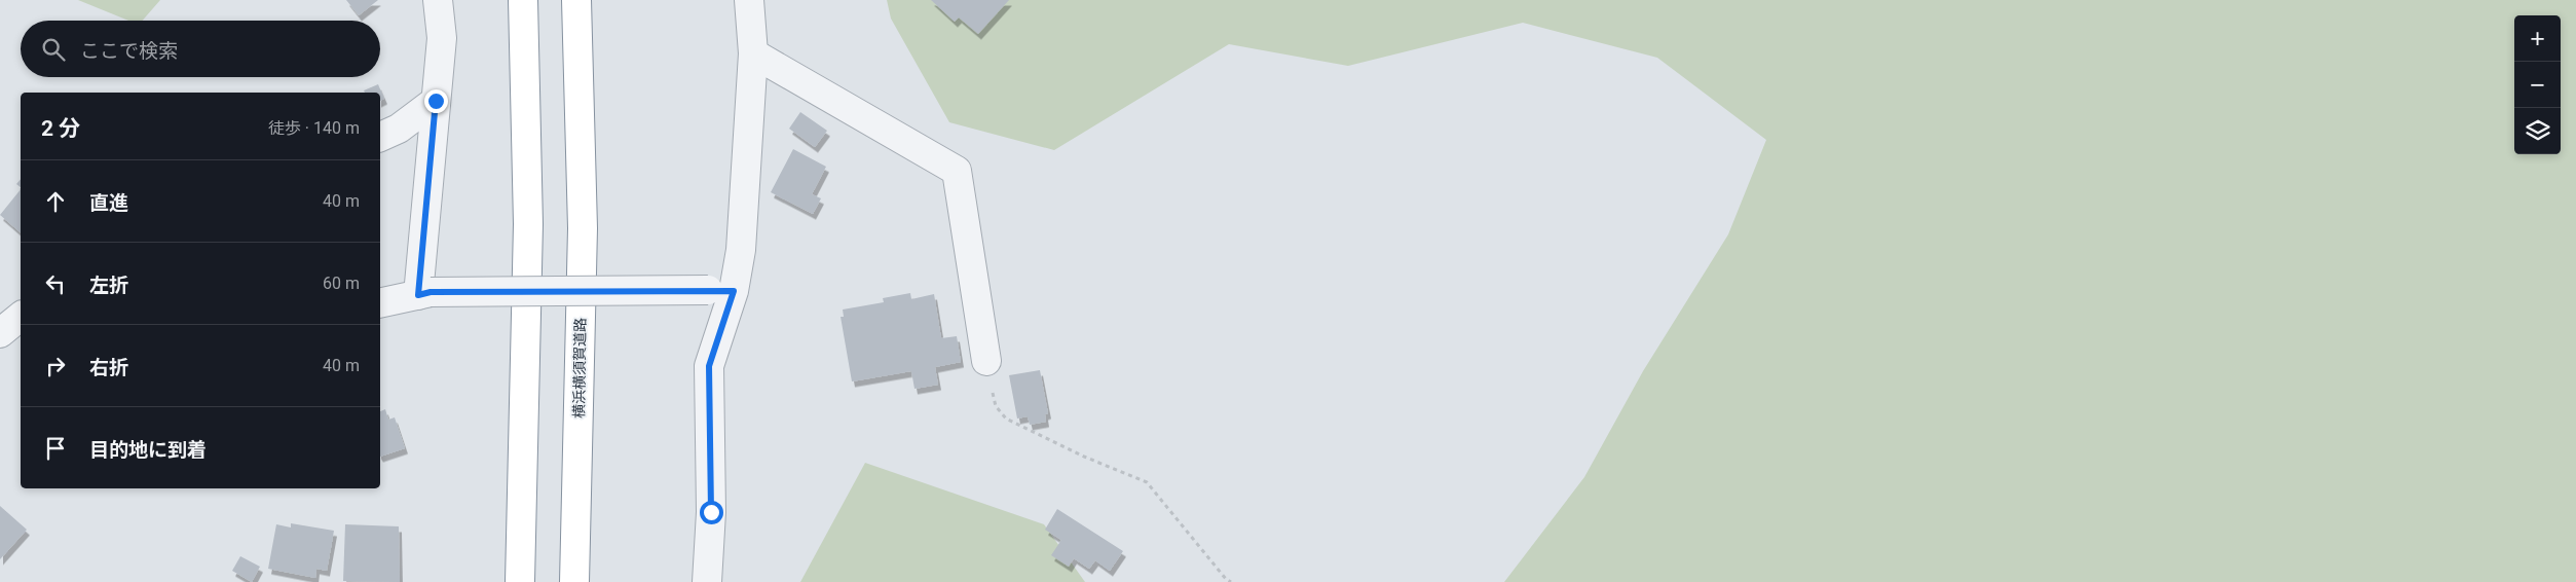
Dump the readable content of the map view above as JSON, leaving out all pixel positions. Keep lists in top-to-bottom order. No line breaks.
{"streets":{"highway":["横浜横須賀道路"]},"page":{"map_buttons":["+","−"],"search":"ここで検索","heading":["2 分","徒歩 · 140 m"],"list":[["直進","40 m"],["左折","60 m"],["右折","40 m"],"目的地に到着"]}}
